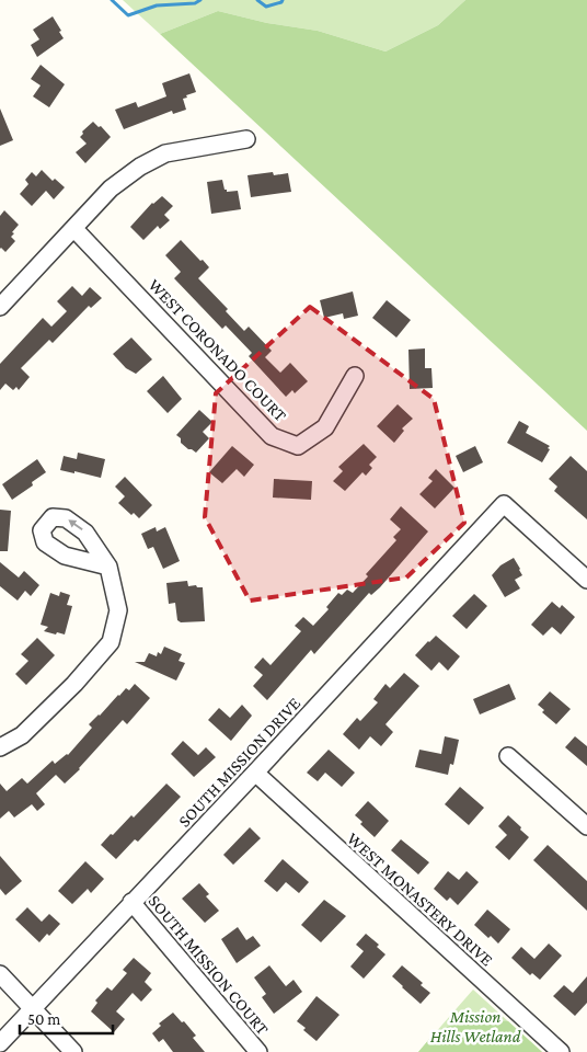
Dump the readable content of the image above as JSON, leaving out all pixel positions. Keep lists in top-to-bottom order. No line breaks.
{"streets":{"street":["WEST CORONADO COURT","SOUTH MISSION DRIVE","WEST MONASTERY DRIVE","SOUTH MISSION COURT"]},"crossings":[["SOUTH MISSION DRIVE","WEST MONASTERY DRIVE"],["SOUTH MISSION DRIVE","SOUTH MISSION COURT"]],"parks":["Mission Hills Wetland"],"scale_bar":"50 m"}
